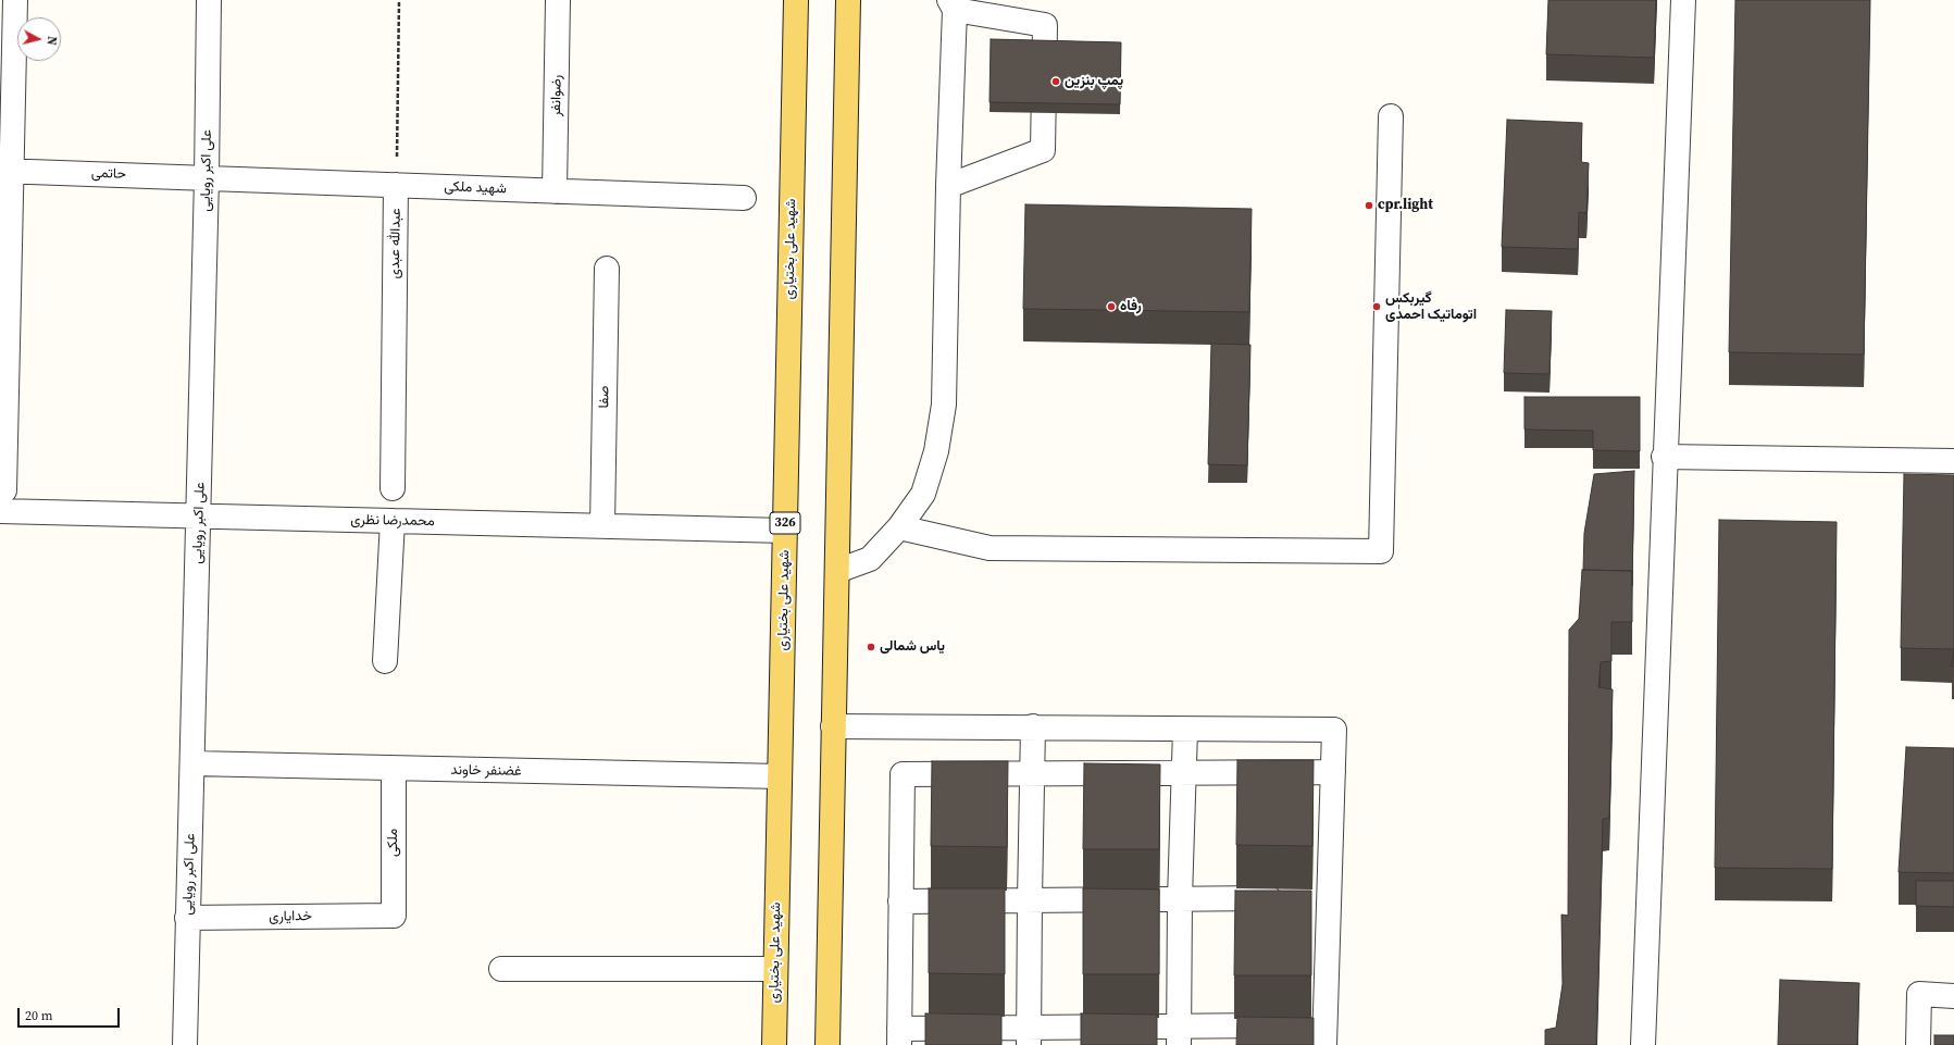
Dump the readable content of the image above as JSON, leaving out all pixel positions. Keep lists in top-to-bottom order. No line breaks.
{"streets":{"main road":["شهید علی بختیاری","326"],"street":["رضوانفر","علی اکبر رویایی","حاتمی","شهید ملکی","عبدالله عبدی","صفا","محمدرضا نظری","غضنفر خاوند","ملکی","خدایاری"]},"crossings":[["رضوانفر","شهید ملکی"],["علی اکبر رویایی","حاتمی"],["علی اکبر رویایی","شهید ملکی"],["علی اکبر رویایی","محمدرضا نظری"],["علی اکبر رویایی","غضنفر خاوند"],["علی اکبر رویایی","خدایاری"],["حاتمی","شهید ملکی"],["شهید ملکی","عبدالله عبدی"],["شهید علی بختیاری","محمدرضا نظری"],["شهید علی بختیاری","غضنفر خاوند"],["صفا","محمدرضا نظری"],["غضنفر خاوند","ملکی"],["ملکی","خدایاری"]],"places":["پمپ بنزین","cpr.light","رفاه","گیربکس اتوماتیک احمدی","یاس شمالی"],"scale_bar":"20 m","north":"right"}
